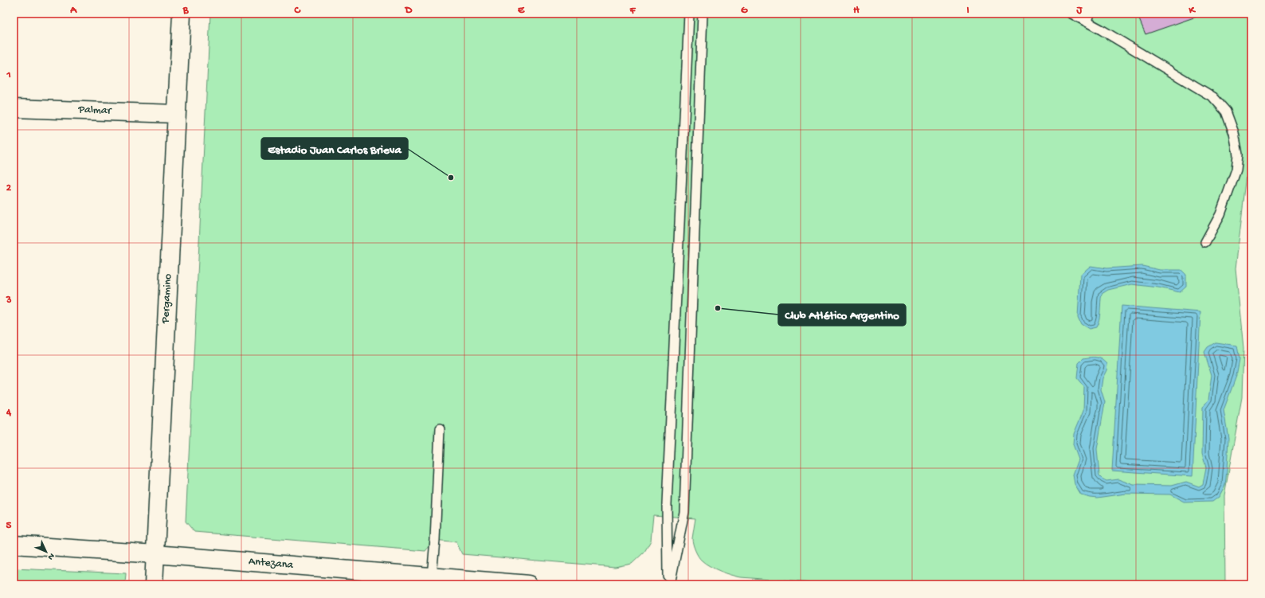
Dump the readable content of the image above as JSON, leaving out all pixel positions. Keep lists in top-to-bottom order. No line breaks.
{"streets":{"street":["Palmar","Pergamino","Antezana"]},"crossings":[["Palmar","Pergamino"],["Pergamino","Antezana"]],"places":["Estadio Juan Carlos Brieva","Club Atlético Argentino"],"north":"bottom right","grid":{"columns":["A","B","C","D","E","F","G","H","I","J","K"],"rows":["1","2","3","4","5"]}}
